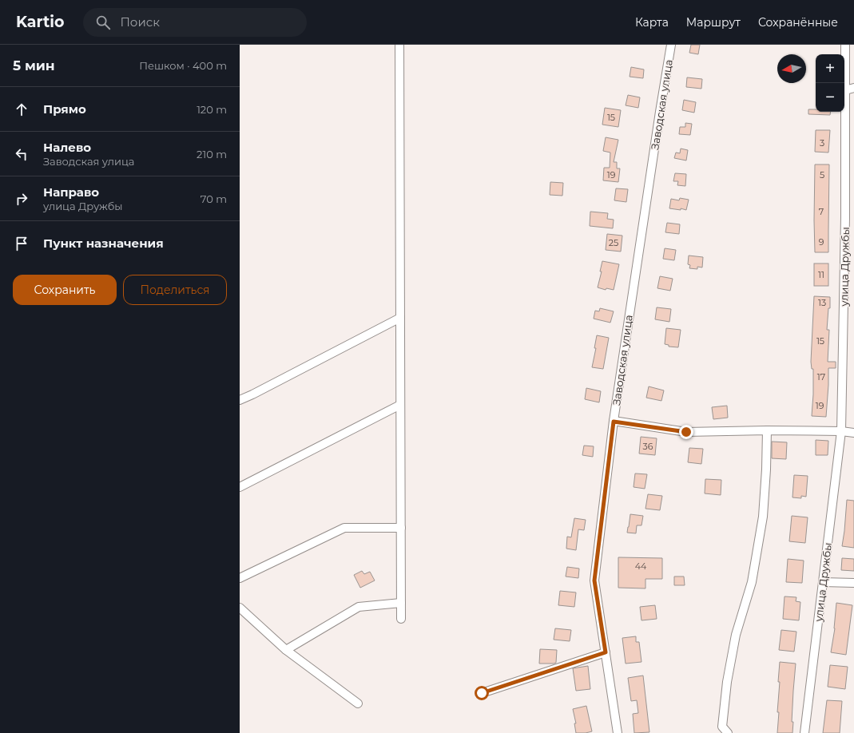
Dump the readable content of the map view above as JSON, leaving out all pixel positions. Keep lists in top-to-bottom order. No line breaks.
{"streets":{"street":["Заводская улица","улица Дружбы"]},"house_numbers":["15","3","19","5","7","9","25","11","13","15","17","19","36","44"],"north":"left","page":{"header":"Kartio","search":"Поиск","nav":["Карта","Маршрут","Сохранённые"],"heading":["5 мин","Пешком · 400 m"],"map_buttons":["+","−"],"list":[["Прямо","120 m"],["Налево","Заводская улица","210 m"],["Направо","улица Дружбы","70 m"],"Пункт назначения"],"buttons":["Сохранить","Поделиться"]}}
